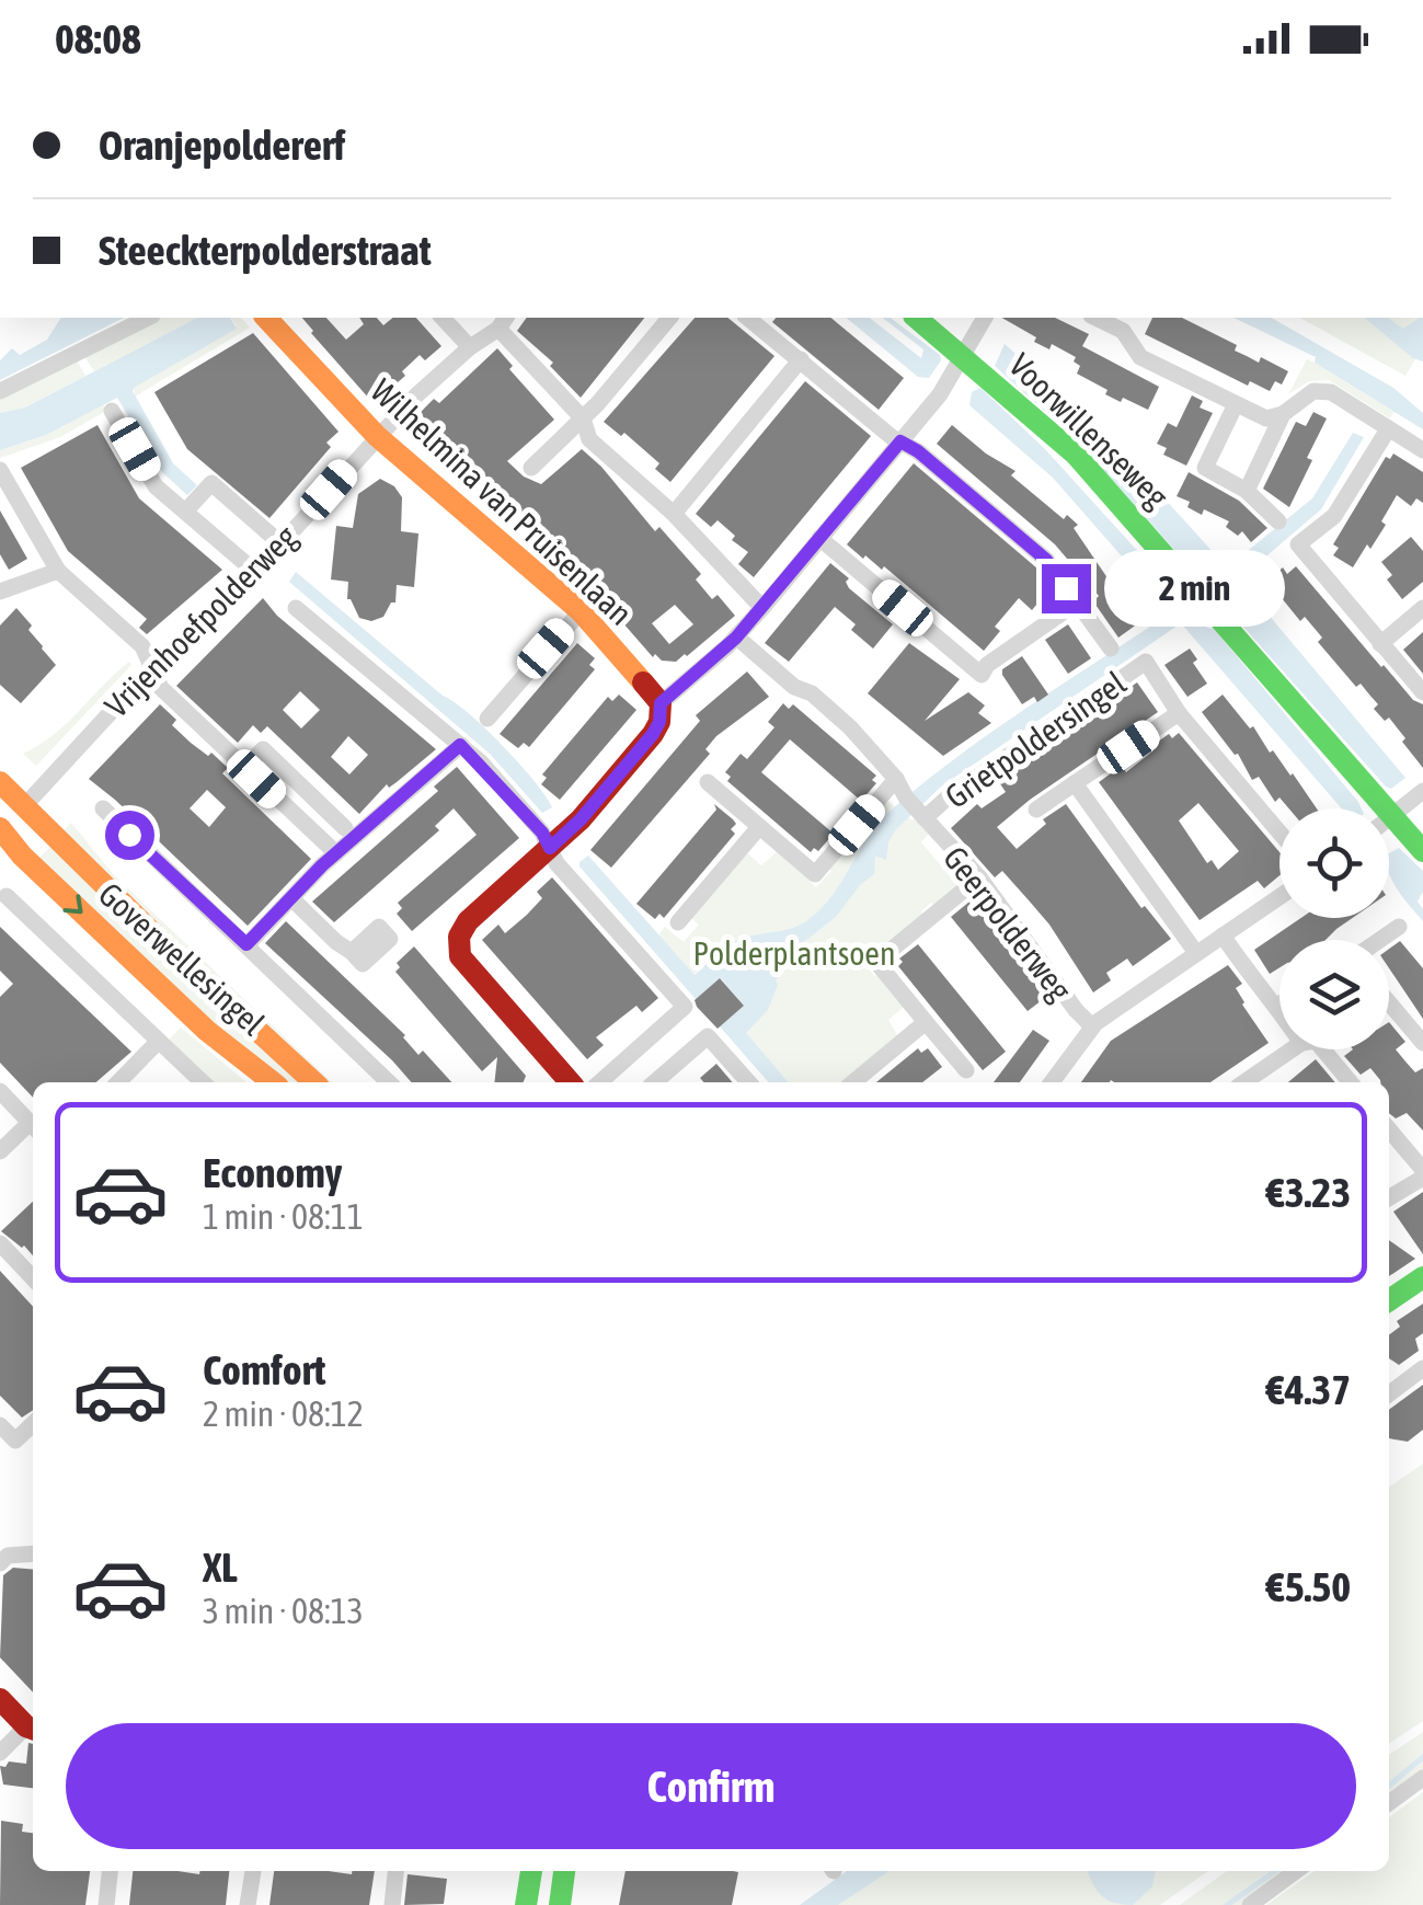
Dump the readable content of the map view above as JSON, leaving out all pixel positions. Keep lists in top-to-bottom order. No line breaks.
{"streets":{"street":["Voorwillenseweg","Wilhelmina van Pruisenlaan","Vrijenhoefpolderweg","Grietpoldersingel","Geerpolderweg","Goverwellesingel"]},"crossings":[["Wilhelmina van Pruisenlaan","Vrijenhoefpolderweg"],["Vrijenhoefpolderweg","Goverwellesingel"],["Grietpoldersingel","Geerpolderweg"]],"parks":["Polderplantsoen"],"page":{"status":"08:08","banner":["Oranjepoldererf","Steeckterpolderstraat"],"bubble":"2 min","list":[{"name":"Economy","note":"1 min · 08:11","value":"€3.23"},{"name":"Comfort","note":"2 min · 08:12","value":"€4.37"},{"name":"XL","note":"3 min · 08:13","value":"€5.50"}],"buttons":"Confirm"}}
